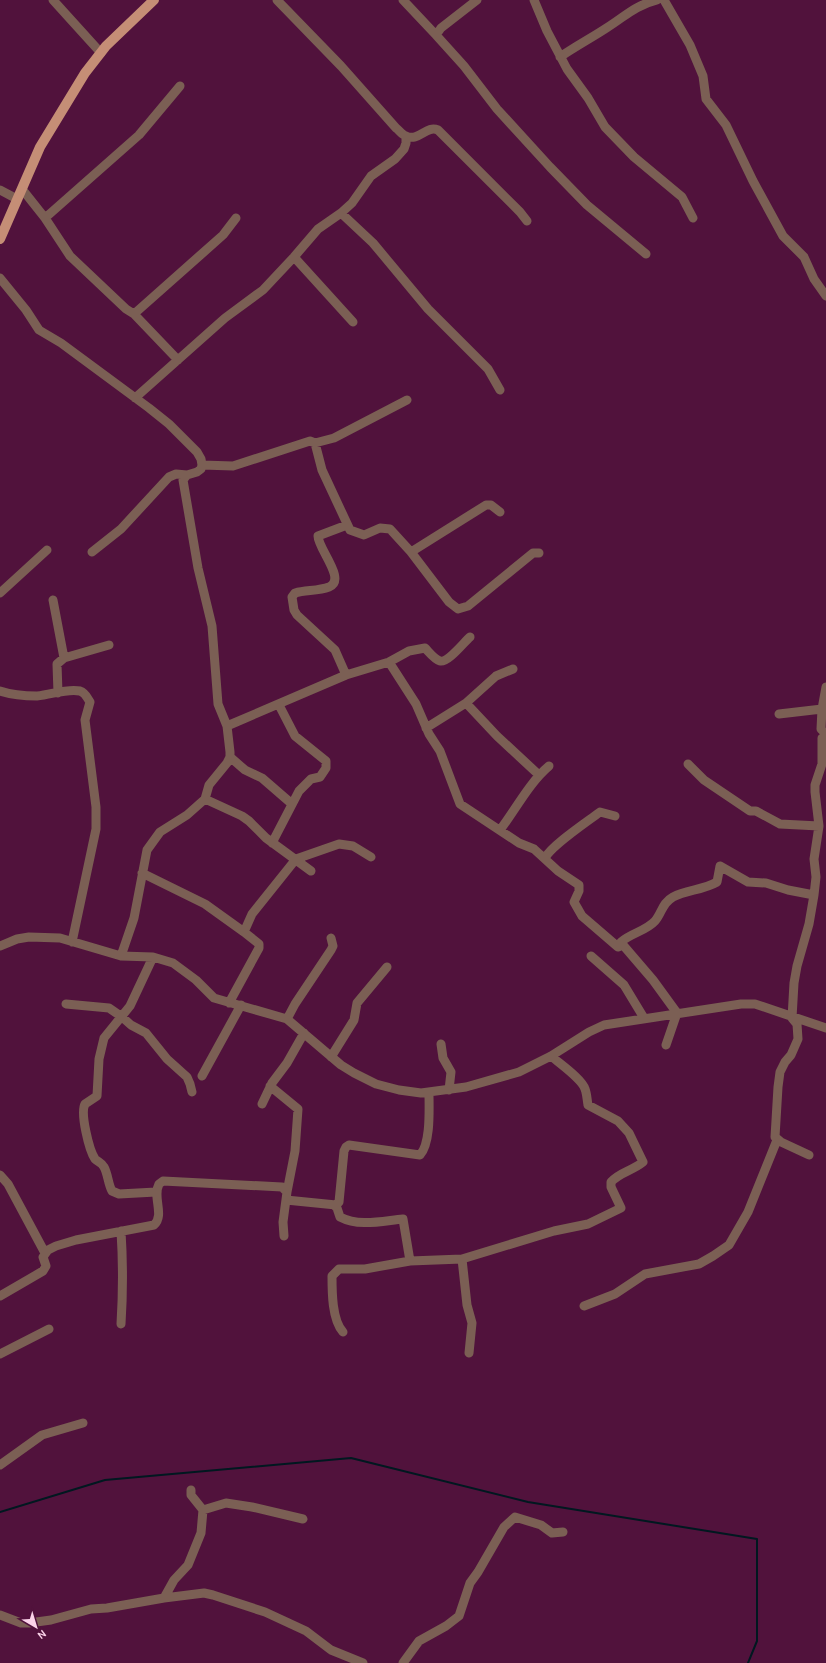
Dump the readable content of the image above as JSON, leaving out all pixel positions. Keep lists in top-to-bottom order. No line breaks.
{"north":"bottom right"}
